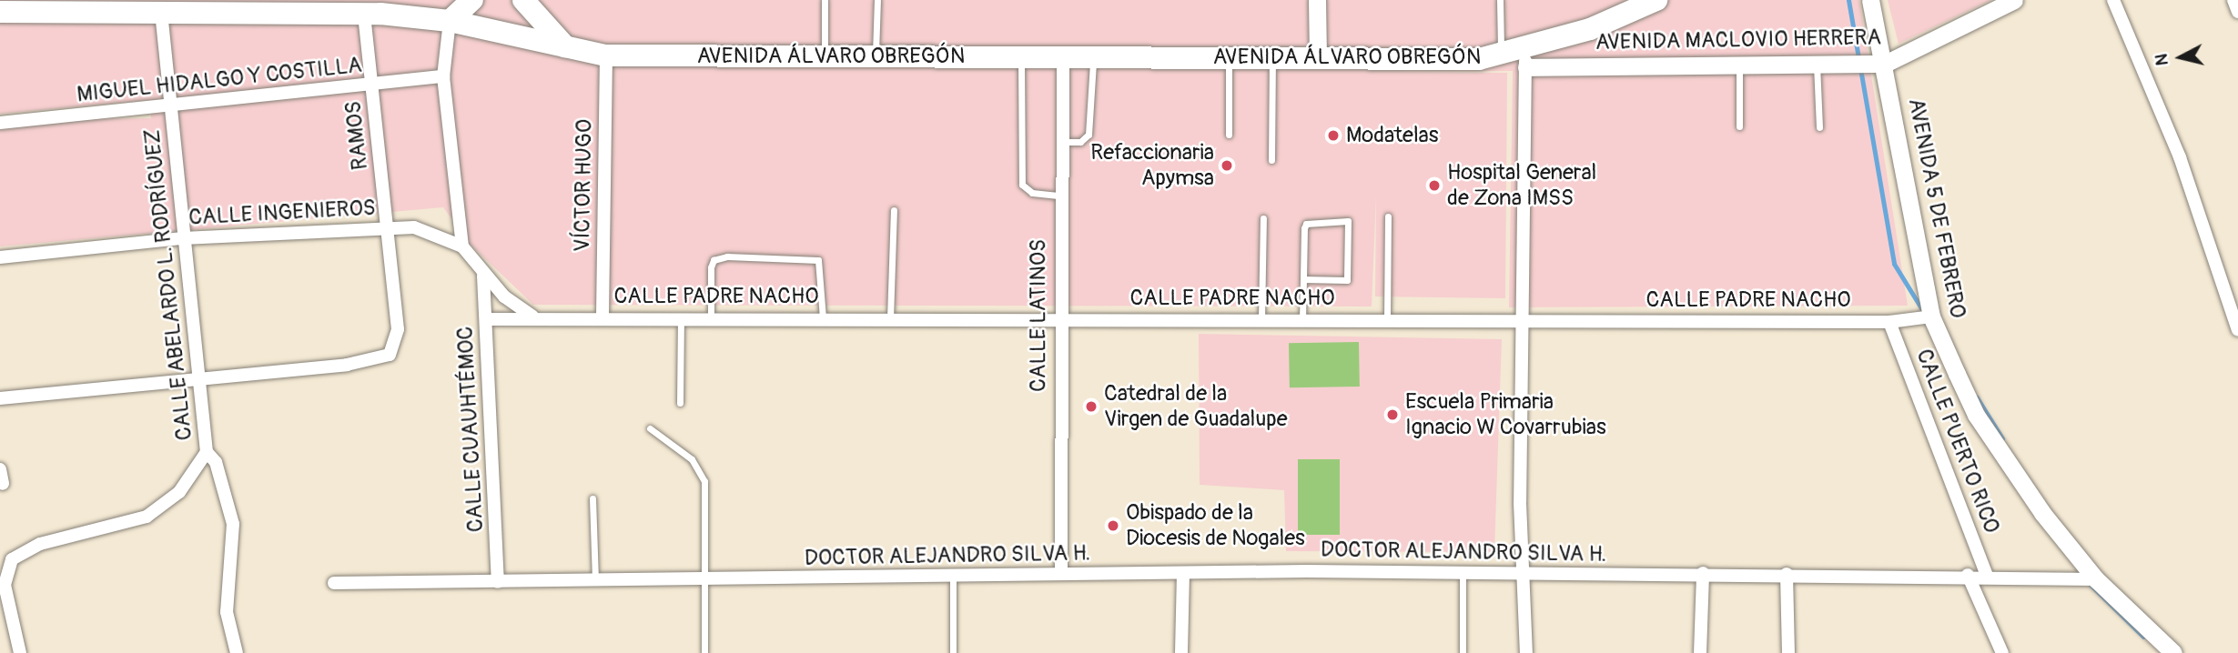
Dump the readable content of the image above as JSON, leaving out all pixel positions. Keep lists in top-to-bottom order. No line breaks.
{"streets":{"highway":["AVENIDA ÁLVARO OBREGÓN"],"street":["AVENIDA MACLOVIO HERRERA","MIGUEL HIDALGO Y COSTILLA","RAMOS","VÍCTOR HUGO","AVENIDA 5 DE FEBRERO","CALLE INGENIEROS","CALLE ABELARDO L. RODRÍGUEZ","CALLE PADRE NACHO","CALLE LATINOS","CALLE CUAUHTÉMOC","CALLE PUERTO RICO","DOCTOR ALEJANDRO SILVA H."]},"crossings":[["AVENIDA MACLOVIO HERRERA","AVENIDA ÁLVARO OBREGÓN"],["AVENIDA MACLOVIO HERRERA","AVENIDA 5 DE FEBRERO"],["AVENIDA ÁLVARO OBREGÓN","RAMOS"],["AVENIDA ÁLVARO OBREGÓN","VÍCTOR HUGO"],["AVENIDA ÁLVARO OBREGÓN","CALLE ABELARDO L. RODRÍGUEZ"],["AVENIDA ÁLVARO OBREGÓN","CALLE LATINOS"],["MIGUEL HIDALGO Y COSTILLA","RAMOS"],["MIGUEL HIDALGO Y COSTILLA","CALLE ABELARDO L. RODRÍGUEZ"],["RAMOS","CALLE INGENIEROS"],["RAMOS","CALLE ABELARDO L. RODRÍGUEZ"],["VÍCTOR HUGO","CALLE PADRE NACHO"],["AVENIDA 5 DE FEBRERO","CALLE PADRE NACHO"],["AVENIDA 5 DE FEBRERO","DOCTOR ALEJANDRO SILVA H."],["CALLE INGENIEROS","CALLE ABELARDO L. RODRÍGUEZ"],["CALLE INGENIEROS","CALLE PADRE NACHO"],["CALLE INGENIEROS","CALLE CUAUHTÉMOC"],["CALLE PADRE NACHO","CALLE LATINOS"],["CALLE PADRE NACHO","CALLE CUAUHTÉMOC"],["CALLE PADRE NACHO","CALLE PUERTO RICO"],["CALLE LATINOS","DOCTOR ALEJANDRO SILVA H."],["CALLE CUAUHTÉMOC","DOCTOR ALEJANDRO SILVA H."],["CALLE PUERTO RICO","DOCTOR ALEJANDRO SILVA H."]],"places":["Modatelas","Refaccionaria Apymsa","Hospital General de Zona IMSS","Catedral de la Virgen de Guadalupe","Escuela Primaria Ignacio W Covarrubias","Obispado de la Diocesis de Nogales"],"north":"left"}
